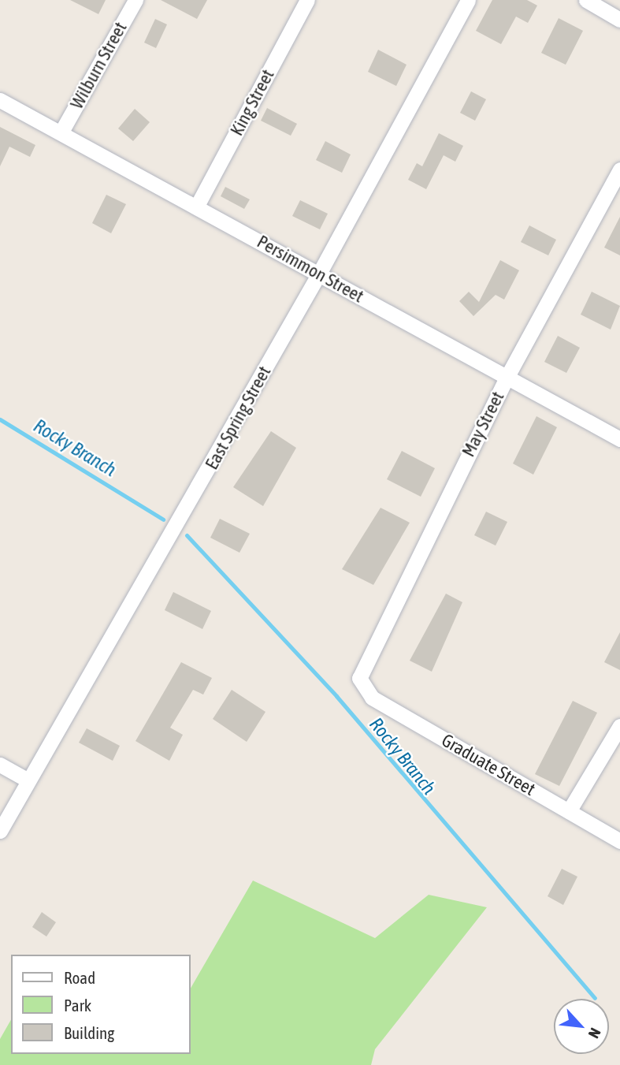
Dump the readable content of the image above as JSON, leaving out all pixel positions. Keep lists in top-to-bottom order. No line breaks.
{"streets":{"street":["Wilburn Street","King Street","Persimmon Street","East Spring Street","May Street","Graduate Street"]},"crossings":[["Wilburn Street","Persimmon Street"],["King Street","Persimmon Street"],["Persimmon Street","East Spring Street"],["Persimmon Street","May Street"],["May Street","Graduate Street"]],"water":["Rocky Branch"],"legend":["Road","Park","Building"],"north":"bottom right"}
